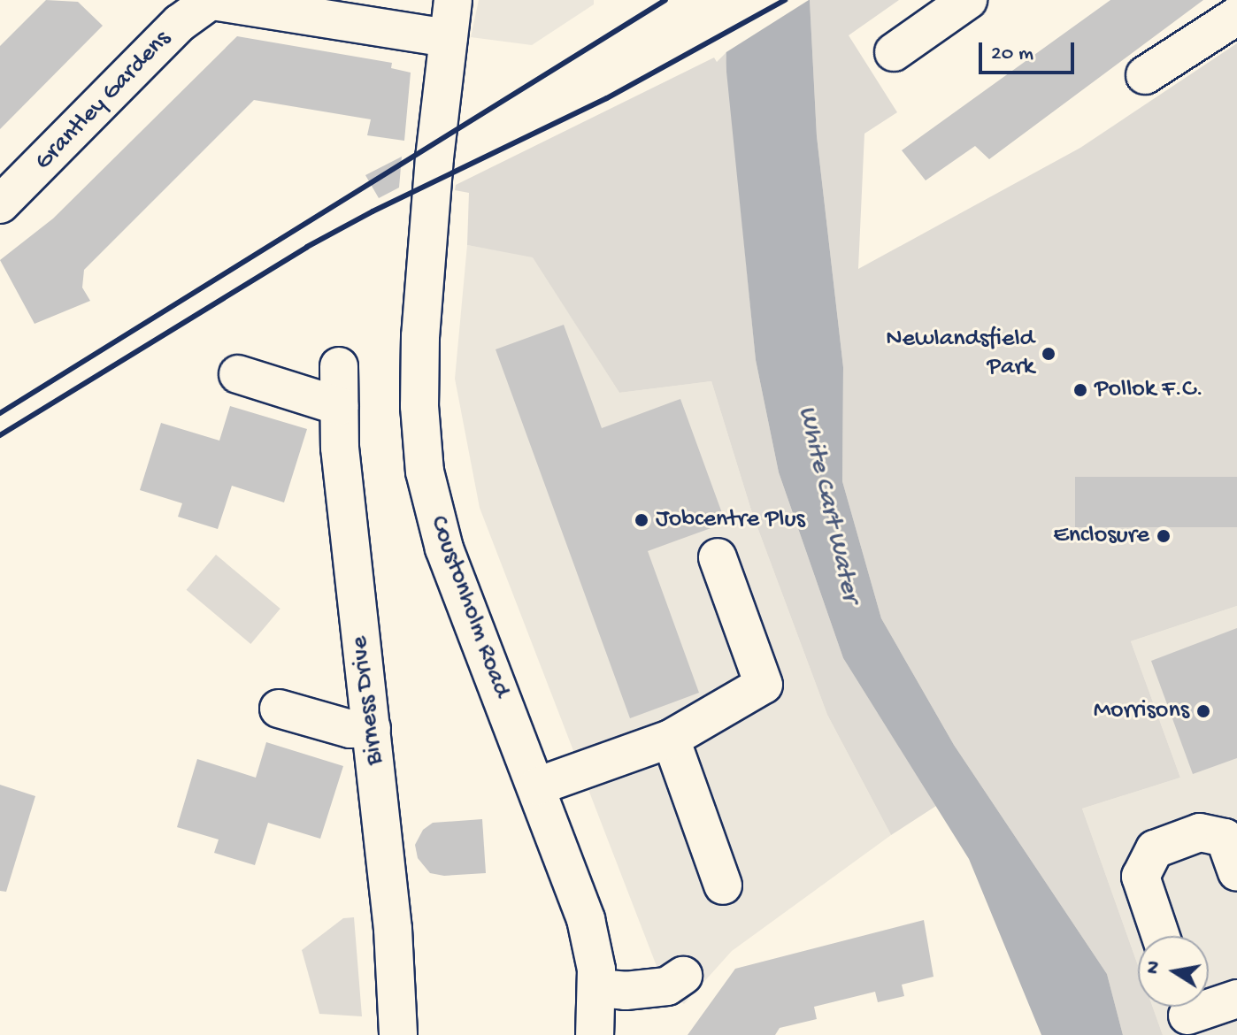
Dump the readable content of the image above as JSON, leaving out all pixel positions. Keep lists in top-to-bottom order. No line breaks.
{"streets":{"street":["Grantley Gardens","Coustonholm Road","Birness Drive"]},"water":["White Cart Water"],"places":["Newlandsfield Park","Pollok F.C.","Jobcentre Plus","Enclosure","Morrisons"],"scale_bar":"20 m","north":"left"}
